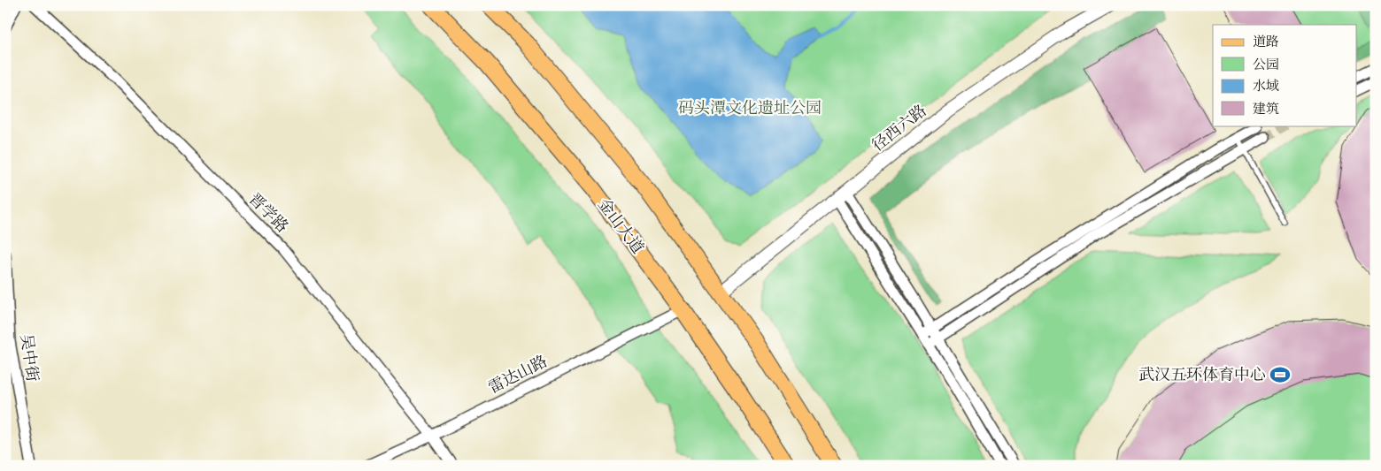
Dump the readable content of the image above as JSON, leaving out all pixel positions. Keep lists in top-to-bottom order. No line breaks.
{"streets":{"main road":["金山大道"],"street":["径西六路","晋学路","吴中街","雷达山路"]},"crossings":[["晋学路","雷达山路"],["金山大道","雷达山路"]],"parks":["码头潭文化遗址公园"],"places":{"sports":["武汉五环体育中心"]},"legend":["道路","公园","水域","建筑"]}
